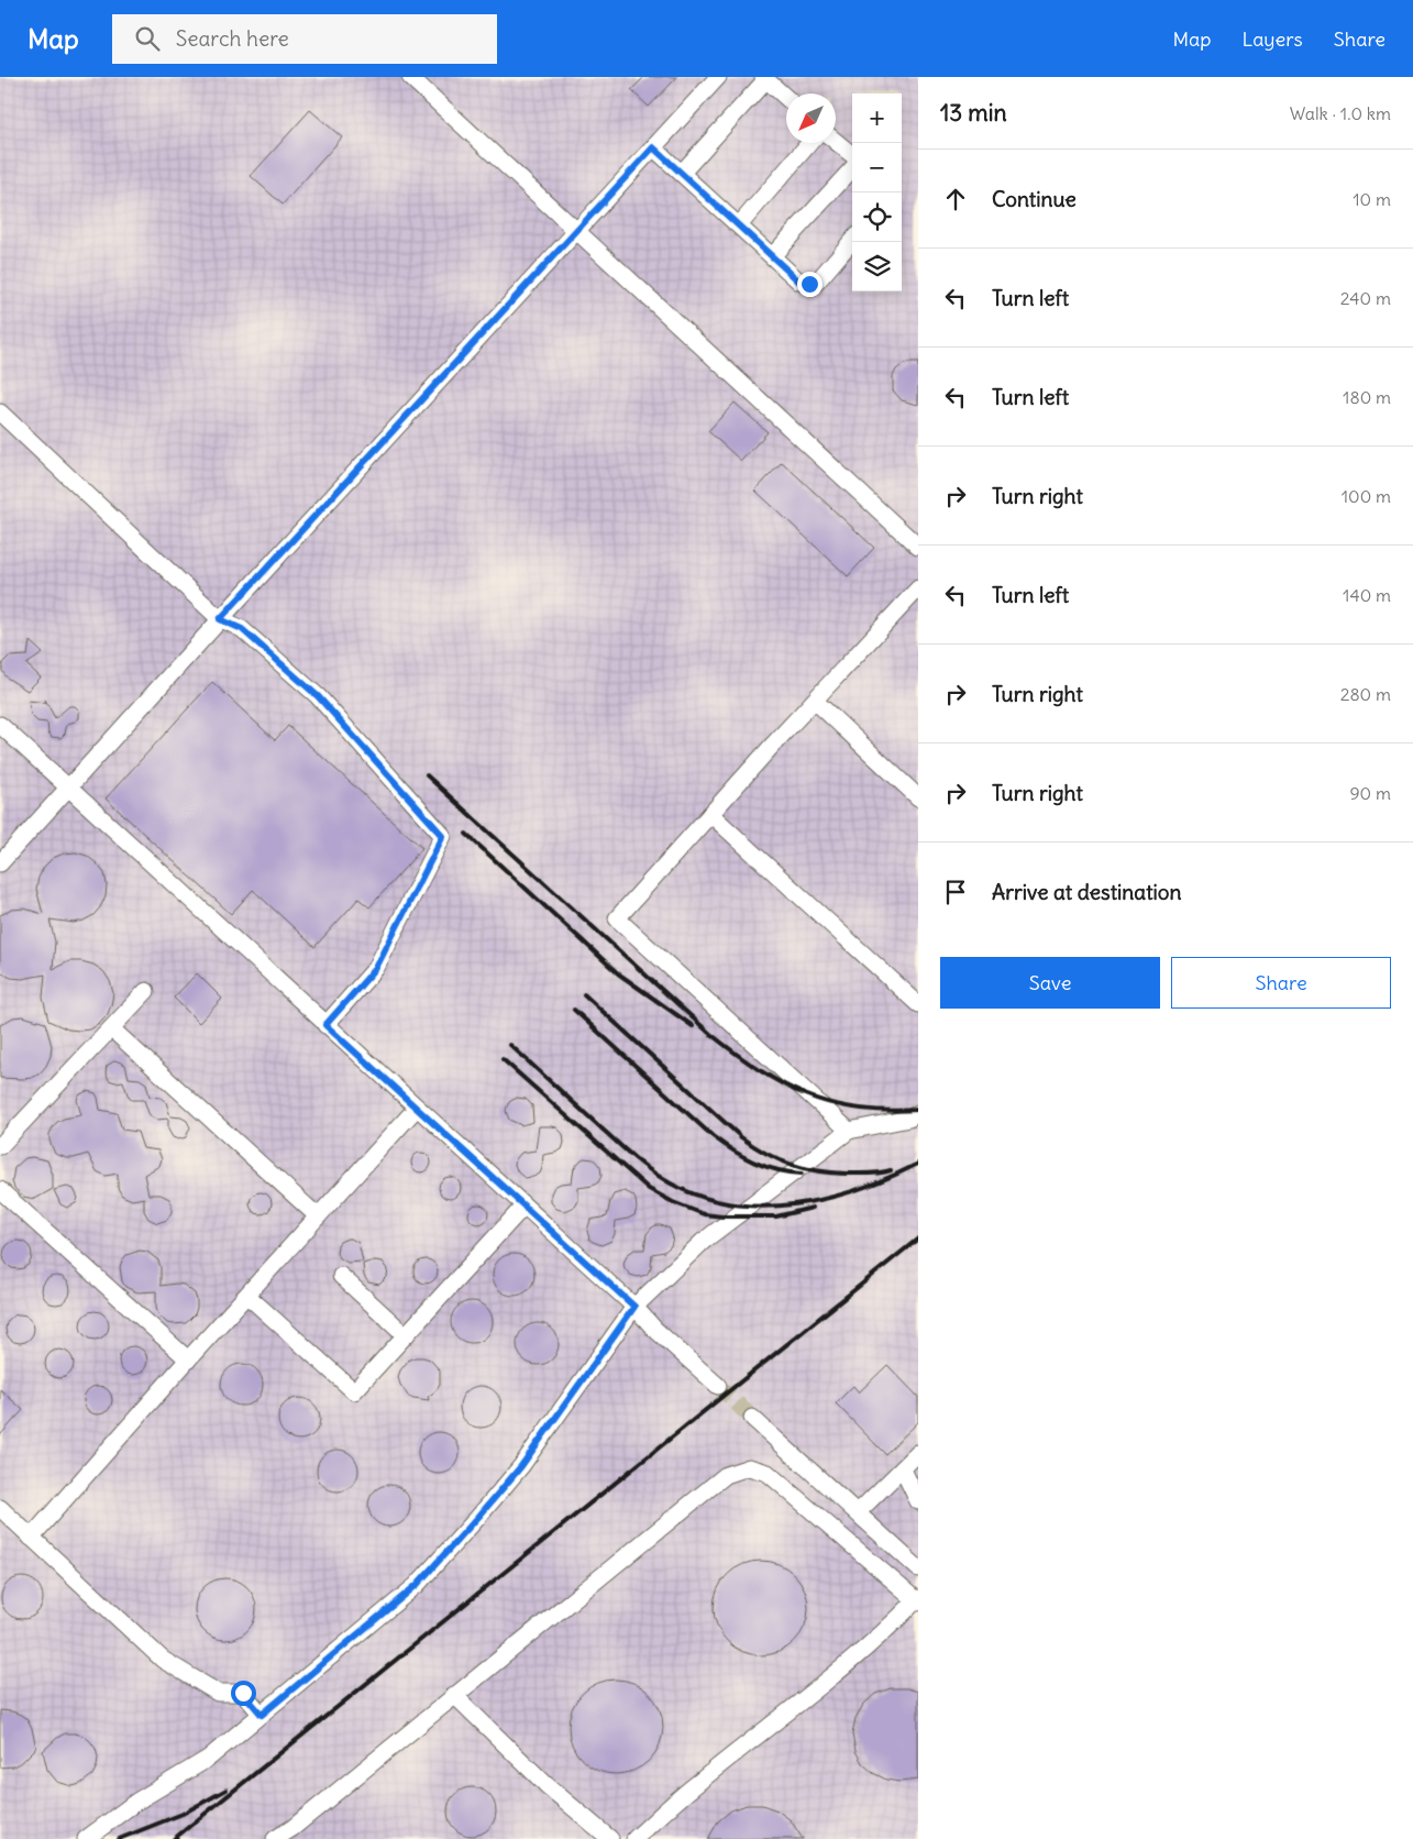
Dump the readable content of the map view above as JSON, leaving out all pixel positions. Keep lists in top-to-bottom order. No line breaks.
{"north":"bottom left","page":{"header":"Map","search":"Search here","nav":["Map","Layers","Share"],"heading":["13 min","Walk · 1.0 km"],"map_buttons":["+","−"],"list":[["Continue","10 m"],["Turn left","240 m"],["Turn left","180 m"],["Turn right","100 m"],["Turn left","140 m"],["Turn right","280 m"],["Turn right","90 m"],"Arrive at destination"],"buttons":["Save","Share"]}}
